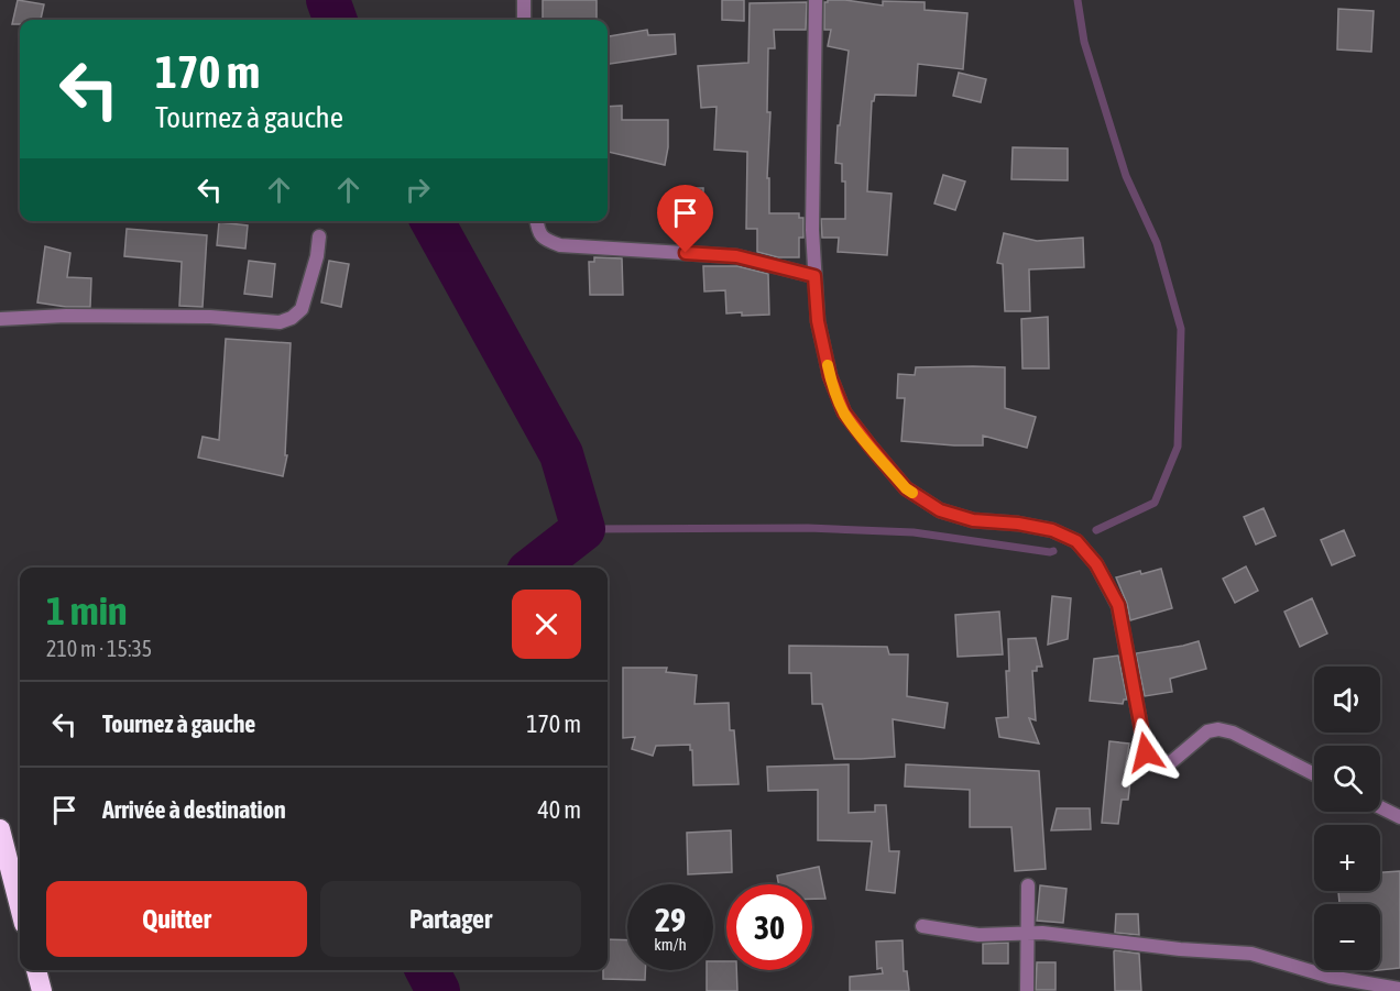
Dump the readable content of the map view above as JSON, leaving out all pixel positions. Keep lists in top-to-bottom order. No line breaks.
{"page":{"turn":["170 m","Tournez à gauche"],"heading":["1 min","210 m · 15:35"],"map_buttons":["+","−"],"list":[{"name":"Tournez à gauche","value":"170 m"},{"name":"Arrivée à destination","value":"40 m"}],"buttons":["Quitter","Partager"],"speed":"29 km/h","limit":"30"}}
